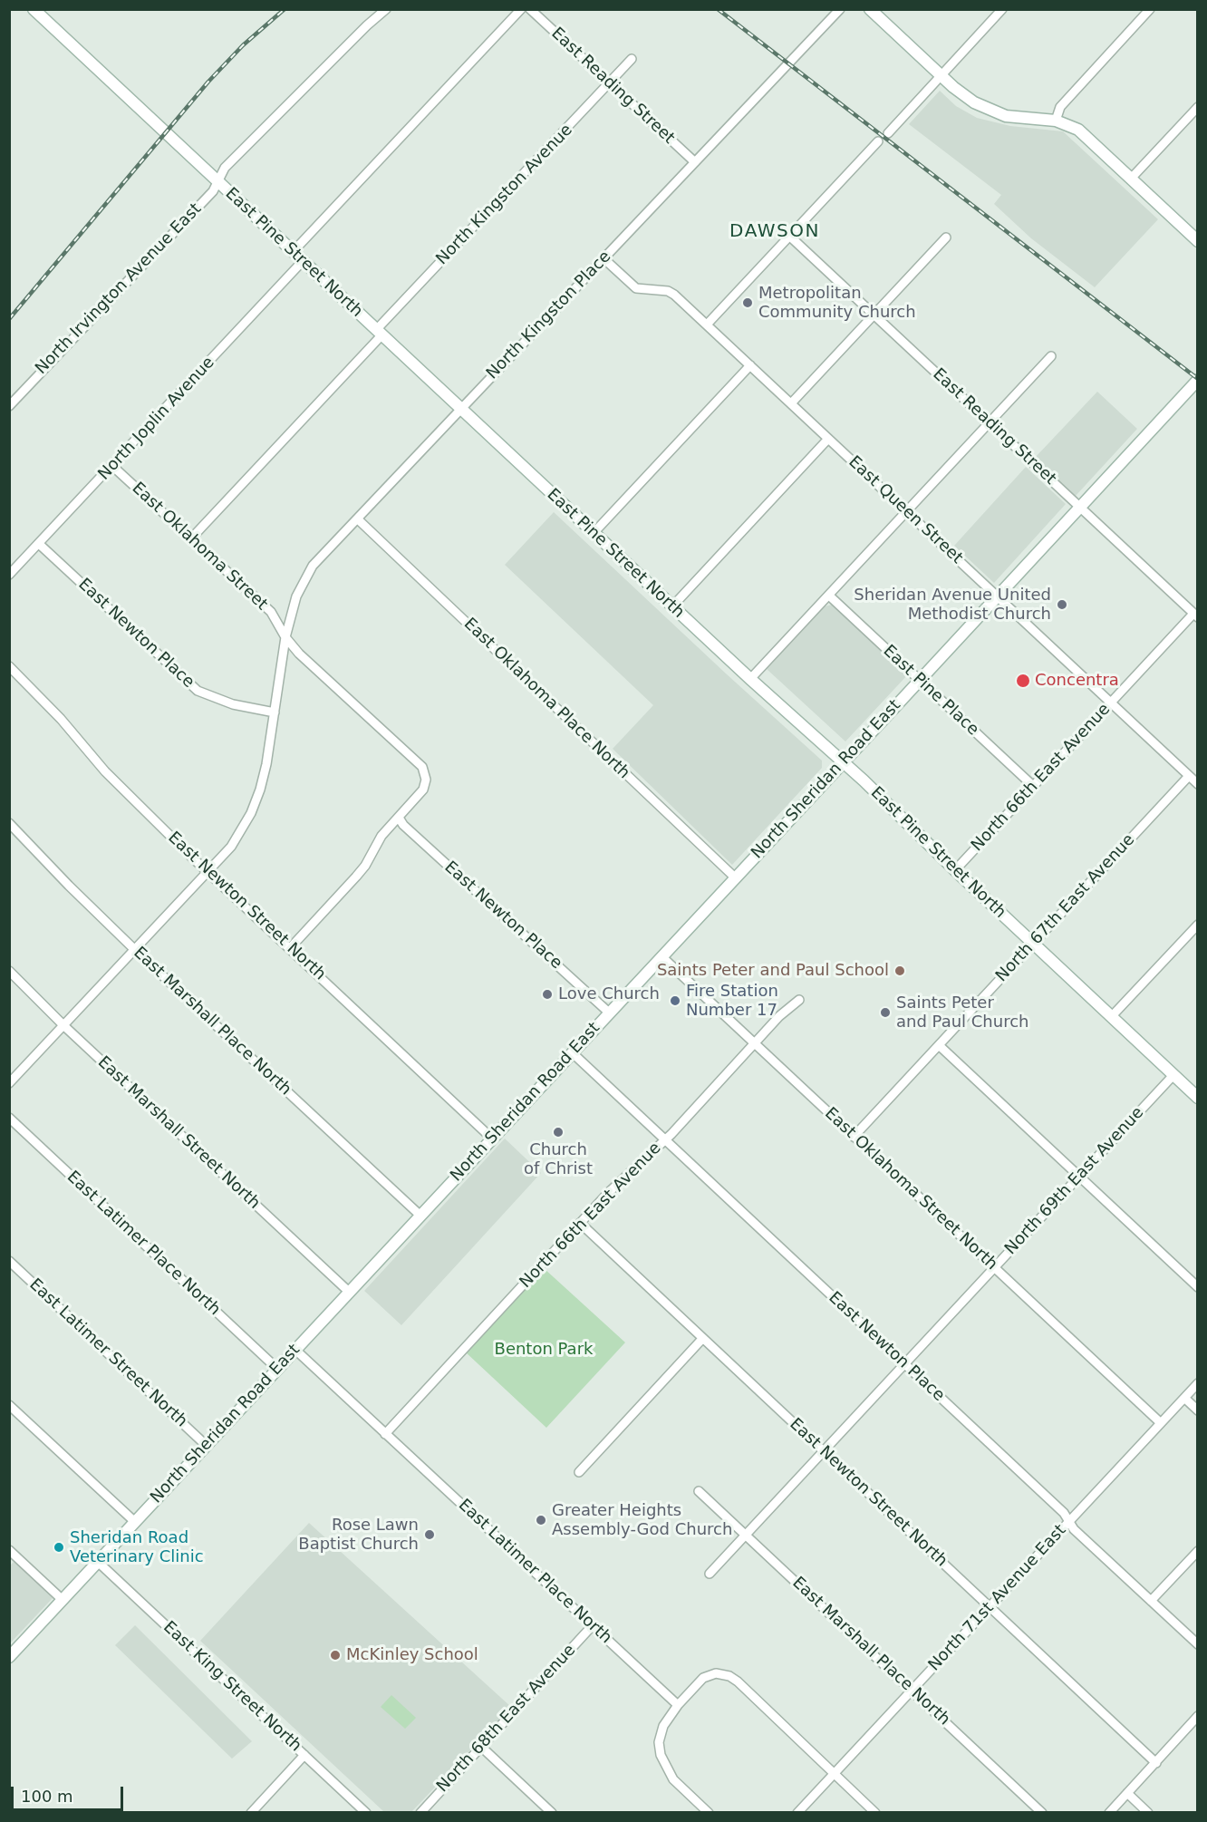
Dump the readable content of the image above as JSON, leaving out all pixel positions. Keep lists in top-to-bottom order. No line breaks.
{"streets":{"main road":["East Pine Street North","North Sheridan Road East"],"street":["East Reading Street","North Kingston Avenue","North Irvington Avenue East","North Kingston Place","North Joplin Avenue","East Queen Street","East Oklahoma Street","East Newton Place","East Pine Place","East Oklahoma Place North","North 66th East Avenue","East Newton Street North","North 67th East Avenue","East Marshall Place North","East Marshall Street North","North 69th East Avenue","East Oklahoma Street North","East Latimer Place North","East Latimer Street North","North 71st Avenue East","East King Street North","North 68th East Avenue"]},"crossings":[["East Reading Street","North Kingston Avenue"],["East Reading Street","North Kingston Place"],["East Reading Street","North 66th East Avenue"],["East Reading Street","North Sheridan Road East"],["North Kingston Avenue","East Pine Street North"],["North Kingston Avenue","East Oklahoma Street"],["East Pine Street North","North Irvington Avenue East"],["East Pine Street North","North Kingston Place"],["East Pine Street North","North Joplin Avenue"],["East Pine Street North","North 66th East Avenue"],["East Pine Street North","North Sheridan Road East"],["East Pine Street North","North 67th East Avenue"],["East Pine Street North","North 69th East Avenue"],["North Kingston Place","East Queen Street"],["North Kingston Place","East Oklahoma Street"],["North Kingston Place","East Newton Place"],["North Kingston Place","East Oklahoma Place North"],["North Kingston Place","East Newton Street North"],["North Kingston Place","East Marshall Place North"],["North Kingston Place","East Marshall Street North"],["North Joplin Avenue","East Oklahoma Street"],["North Joplin Avenue","East Newton Place"],["East Queen Street","North 66th East Avenue"],["East Queen Street","North Sheridan Road East"],["East Queen Street","North 67th East Avenue"],["East Oklahoma Street","East Newton Place"],["East Newton Place","North 66th East Avenue"],["East Newton Place","North Sheridan Road East"],["East Newton Place","North 69th East Avenue"],["East Newton Place","North 71st Avenue East"],["East Pine Place","North 66th East Avenue"],["East Pine Place","North Sheridan Road East"],["East Oklahoma Place North","North Sheridan Road East"],["North 66th East Avenue","East Newton Street North"],["North 66th East Avenue","East Oklahoma Street North"],["North 66th East Avenue","East Latimer Place North"],["North Sheridan Road East","East Newton Street North"],["North Sheridan Road East","East Marshall Place North"],["North Sheridan Road East","East Marshall Street North"],["North Sheridan Road East","East Oklahoma Street North"],["North Sheridan Road East","East Latimer Place North"],["North Sheridan Road East","East Latimer Street North"],["North Sheridan Road East","East King Street North"],["East Newton Street North","North 69th East Avenue"],["East Newton Street North","North 71st Avenue East"],["North 67th East Avenue","East Oklahoma Street North"],["East Marshall Place North","North 69th East Avenue"],["East Marshall Place North","North 71st Avenue East"],["North 69th East Avenue","East Oklahoma Street North"],["East Oklahoma Street North","North 71st Avenue East"],["East Latimer Place North","North 68th East Avenue"]],"districts":["DAWSON"],"parks":["Benton Park"],"places":["Metropolitan Community Church","Sheridan Avenue United Methodist Church","Concentra","Saints Peter and Paul School","Love Church","Fire Station Number 17","Saints Peter and Paul Church","Church of Christ","Greater Heights Assembly-God Church","Rose Lawn Baptist Church","Sheridan Road Veterinary Clinic","McKinley School"],"scale_bar":"100 m"}
